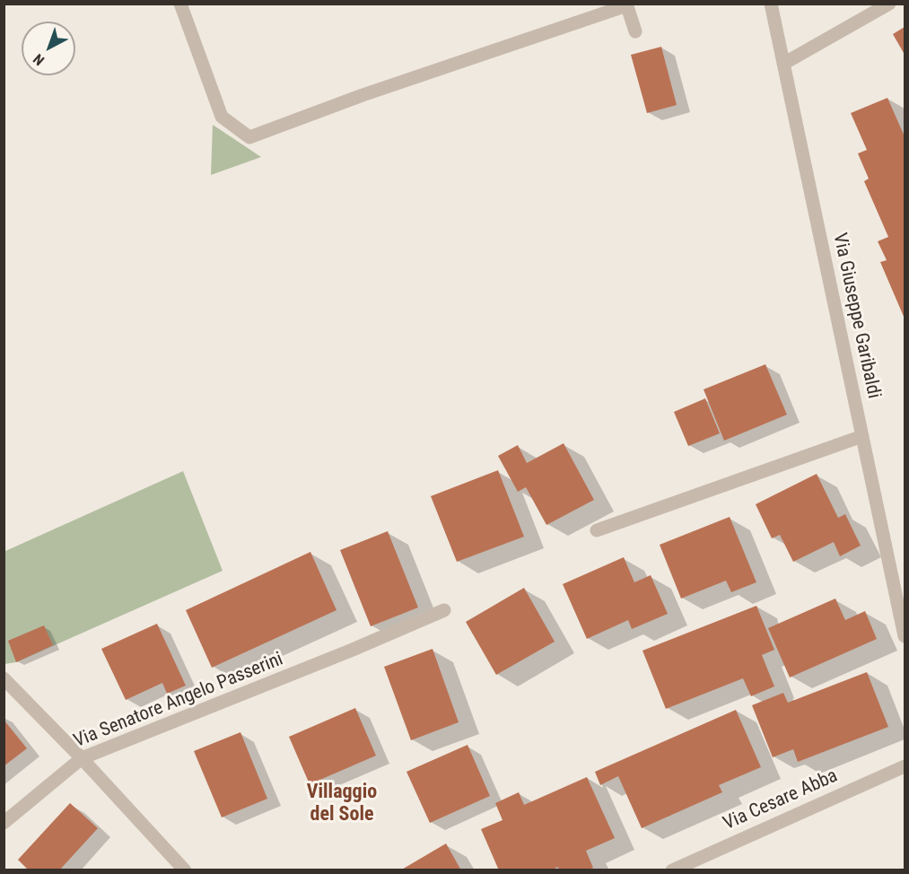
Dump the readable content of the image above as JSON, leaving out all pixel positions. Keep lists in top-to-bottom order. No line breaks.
{"streets":{"street":["Via Giuseppe Garibaldi","Via Senatore Angelo Passerini","Via Cesare Abba"]},"districts":["Villaggio del Sole"],"north":"bottom left"}
